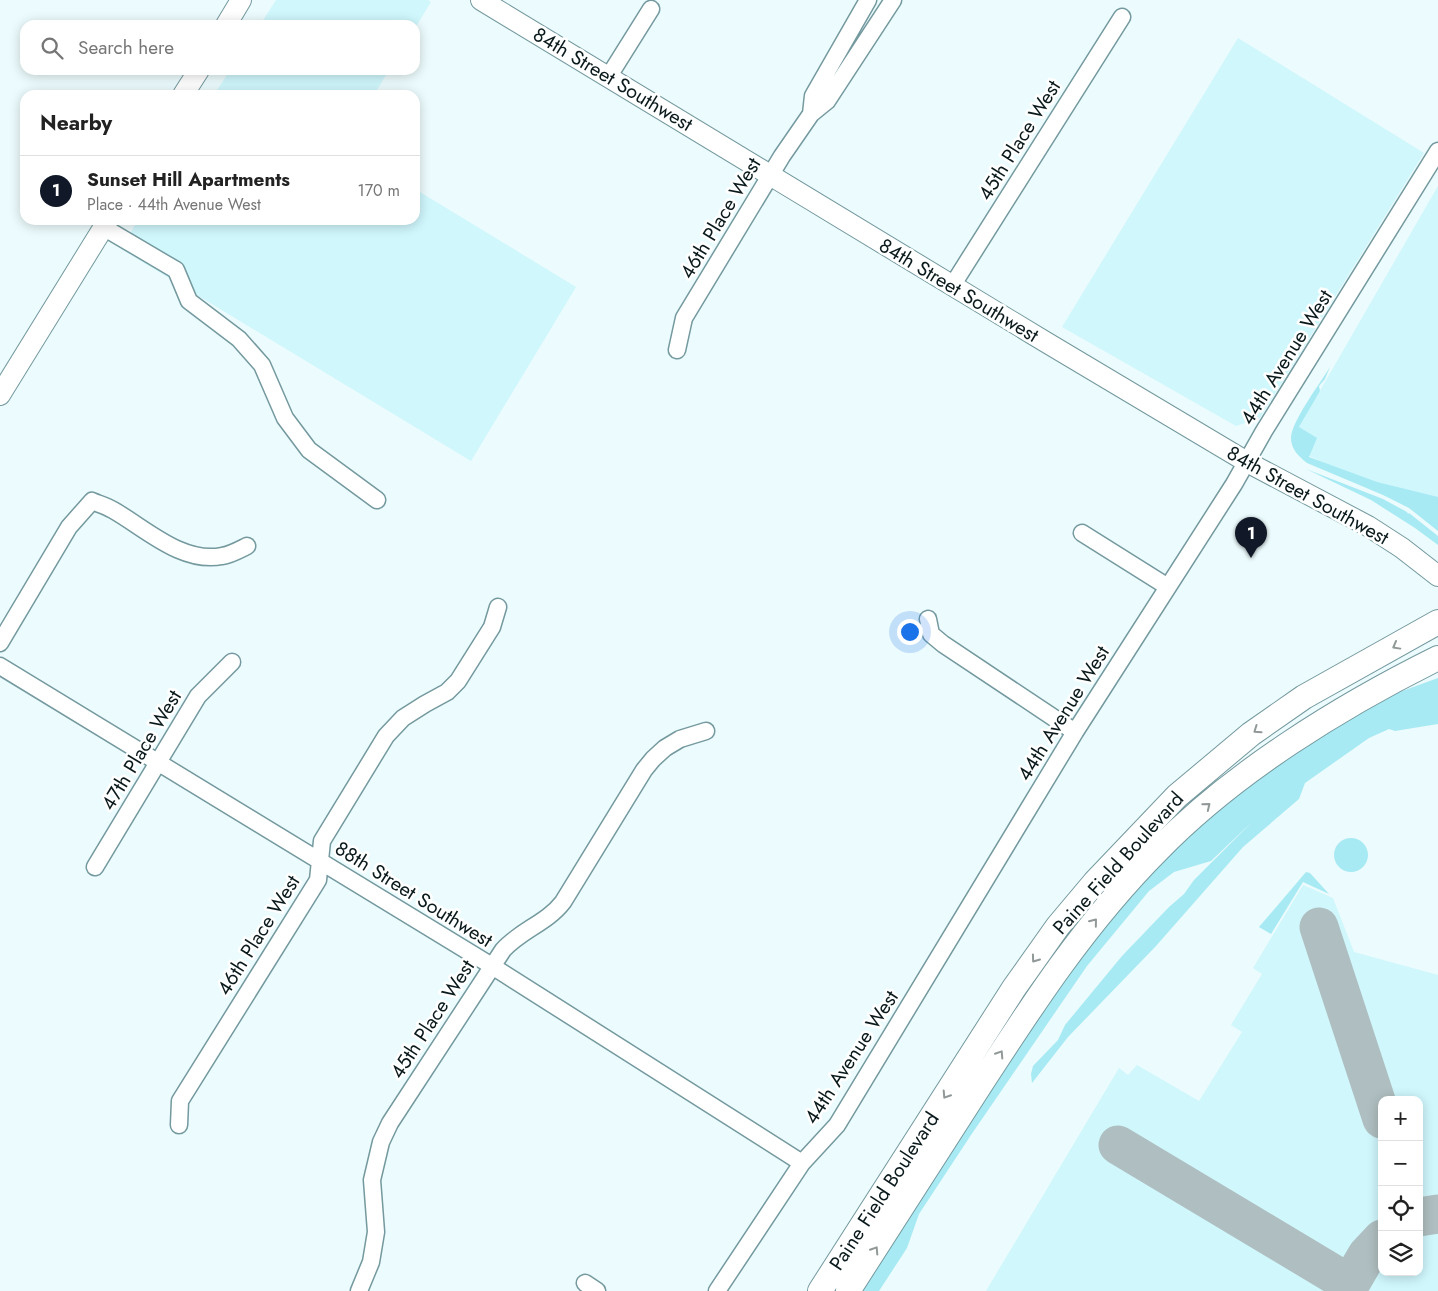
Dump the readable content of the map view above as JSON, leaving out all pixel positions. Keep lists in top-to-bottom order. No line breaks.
{"streets":{"highway":["Paine Field Boulevard"],"main road":["84th Street Southwest"],"street":["45th Place West","46th Place West","44th Avenue West","47th Place West","88th Street Southwest"]},"crossings":[["84th Street Southwest","45th Place West"],["84th Street Southwest","46th Place West"],["84th Street Southwest","44th Avenue West"],["45th Place West","88th Street Southwest"],["46th Place West","88th Street Southwest"],["44th Avenue West","88th Street Southwest"],["47th Place West","88th Street Southwest"]],"page":{"search":"Search here","heading":"Nearby","list":[{"mark":"1","name":"Sunset Hill Apartments","note":"Place · 44th Avenue West","value":"170 m"}],"pins":"1","map_buttons":["+","−"]}}
